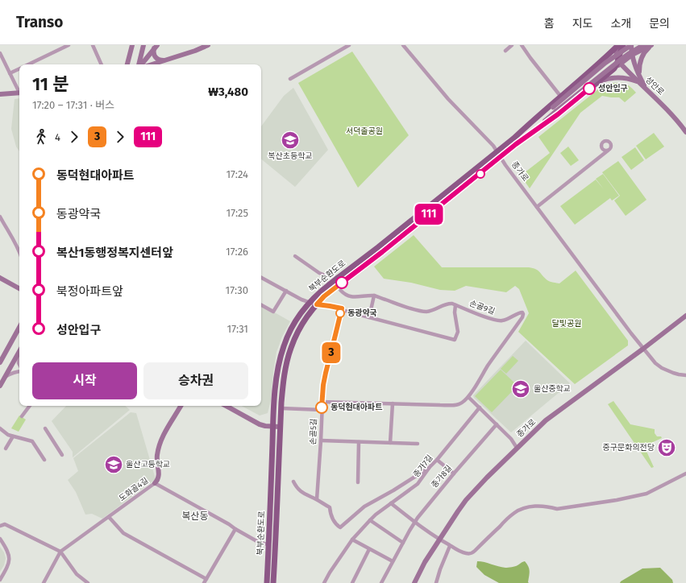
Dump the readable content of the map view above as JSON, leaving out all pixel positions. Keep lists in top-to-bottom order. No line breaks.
{"streets":{"main road":["성안로","종가로","북부순환도로"],"street":["손골9길","손골5길","종가7길","종가8길","도화골4길"]},"crossings":[["종가로","북부순환도로"],["북부순환도로","도화골4길"]],"districts":["복산동"],"parks":["서덕출공원","달빛공원"],"places":{"other":["성안입구","동광약국","동덕현대아파트"],"school or university":["복산초등학교","울산중학교","울산고등학교"],"theatre":["중구문화의전당"]},"lines":["bus line 111","bus line 3"],"page":{"header":"Transo","nav":["홈","지도","소개","문의"],"on_map":["3","111"],"heading":["11 분","17:20 – 17:31 · 버스","₩3,480"],"legs":["4","3","111"],"list":[{"name":"동덕현대아파트","value":"17:24"},{"name":"동광약국","value":"17:25"},{"name":"복산1동행정복지센터앞","value":"17:26"},{"name":"북정아파트앞","value":"17:30"},{"name":"성안입구","value":"17:31"}],"buttons":["시작","승차권"]}}
